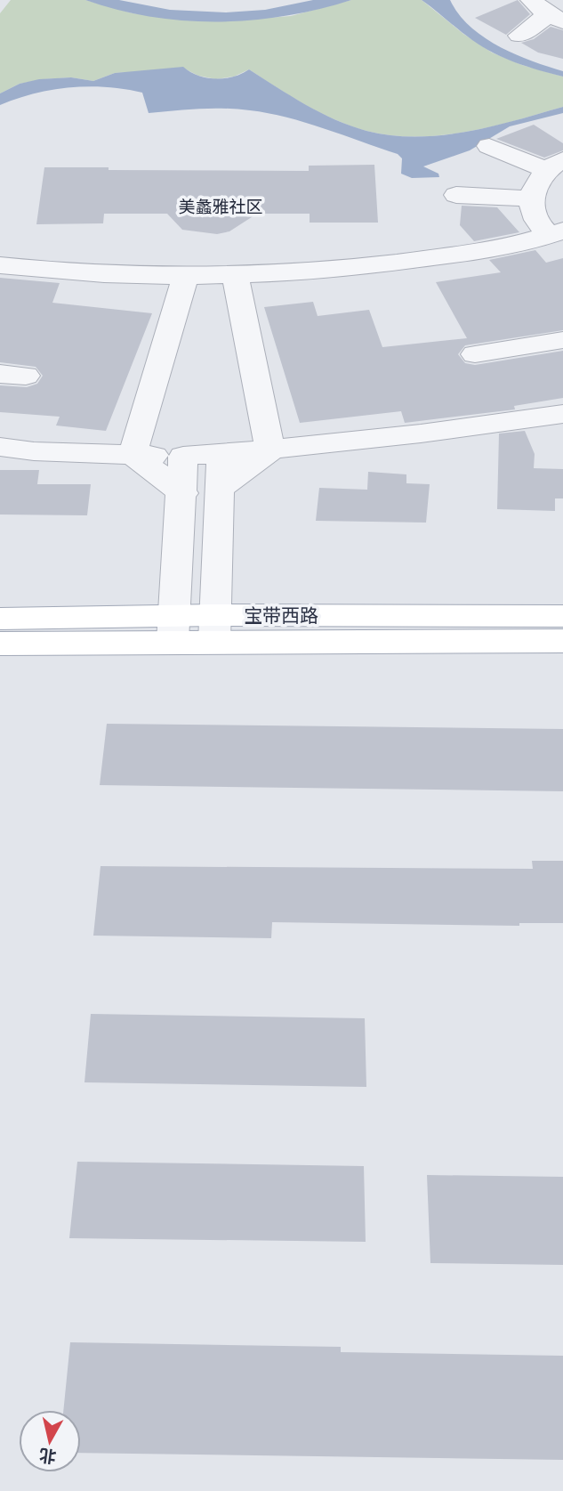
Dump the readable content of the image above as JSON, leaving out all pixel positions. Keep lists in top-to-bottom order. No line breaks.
{"streets":{"main road":["宝带西路"]},"districts":["美蠡雅社区"],"north":"bottom"}
